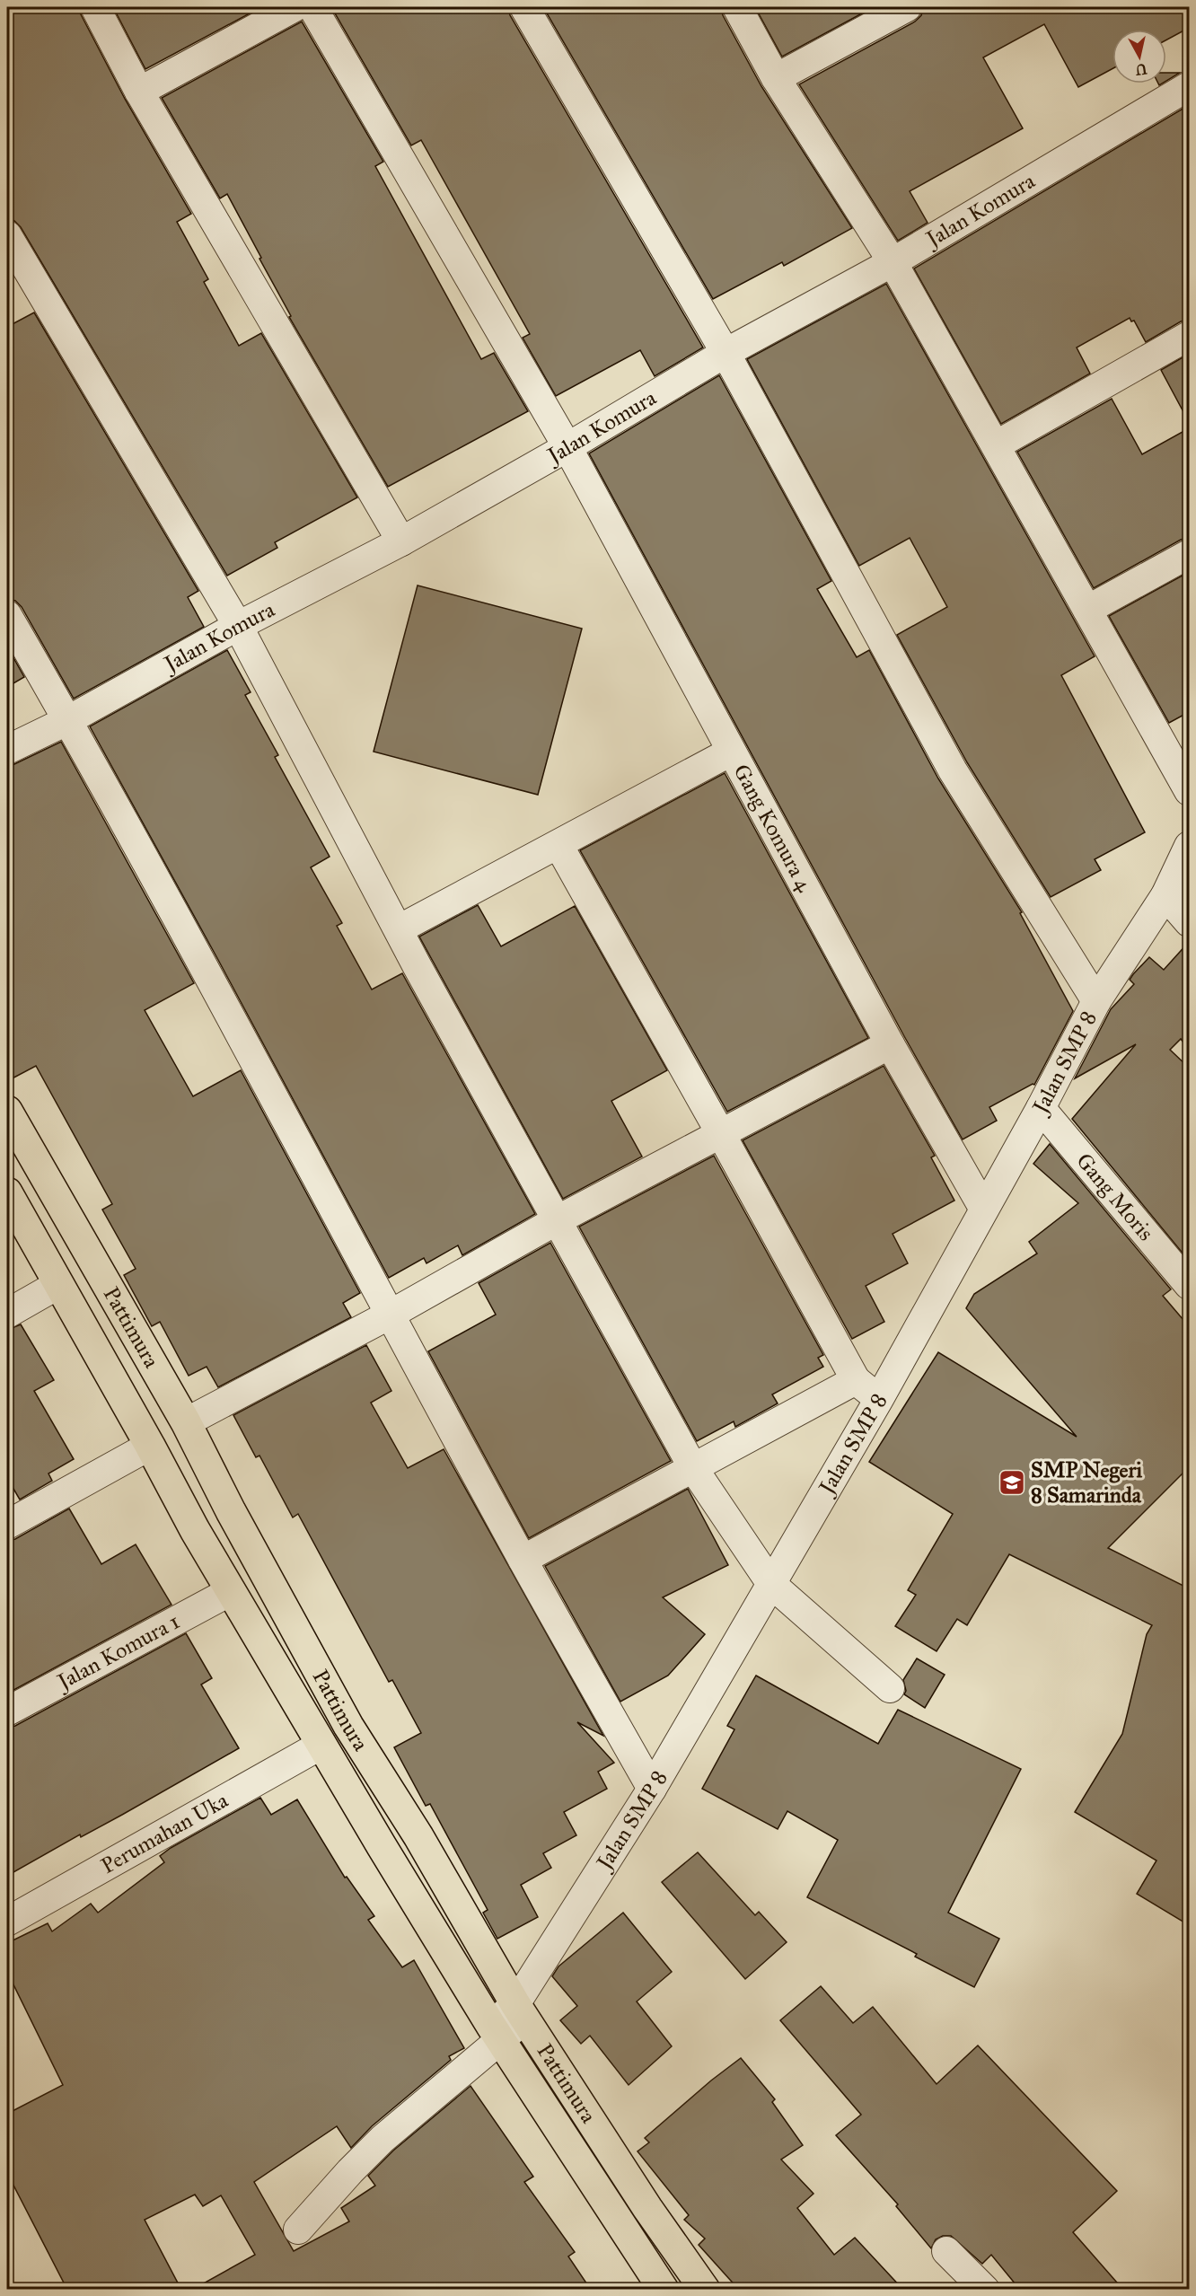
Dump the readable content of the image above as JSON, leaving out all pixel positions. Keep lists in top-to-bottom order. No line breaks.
{"streets":{"main road":["Pattimura"],"street":["Jalan Komura","Gang Komura 4","Jalan SMP 8","Gang Moris","Jalan Komura 1","Perumahan Uka"]},"crossings":[["Jalan Komura","Gang Komura 4"],["Gang Komura 4","Jalan SMP 8"],["Jalan SMP 8","Gang Moris"],["Jalan SMP 8","Pattimura"],["Pattimura","Jalan Komura 1"],["Pattimura","Perumahan Uka"]],"places":{"school or university":["SMP Negeri 8 Samarinda"]},"north":"bottom"}
